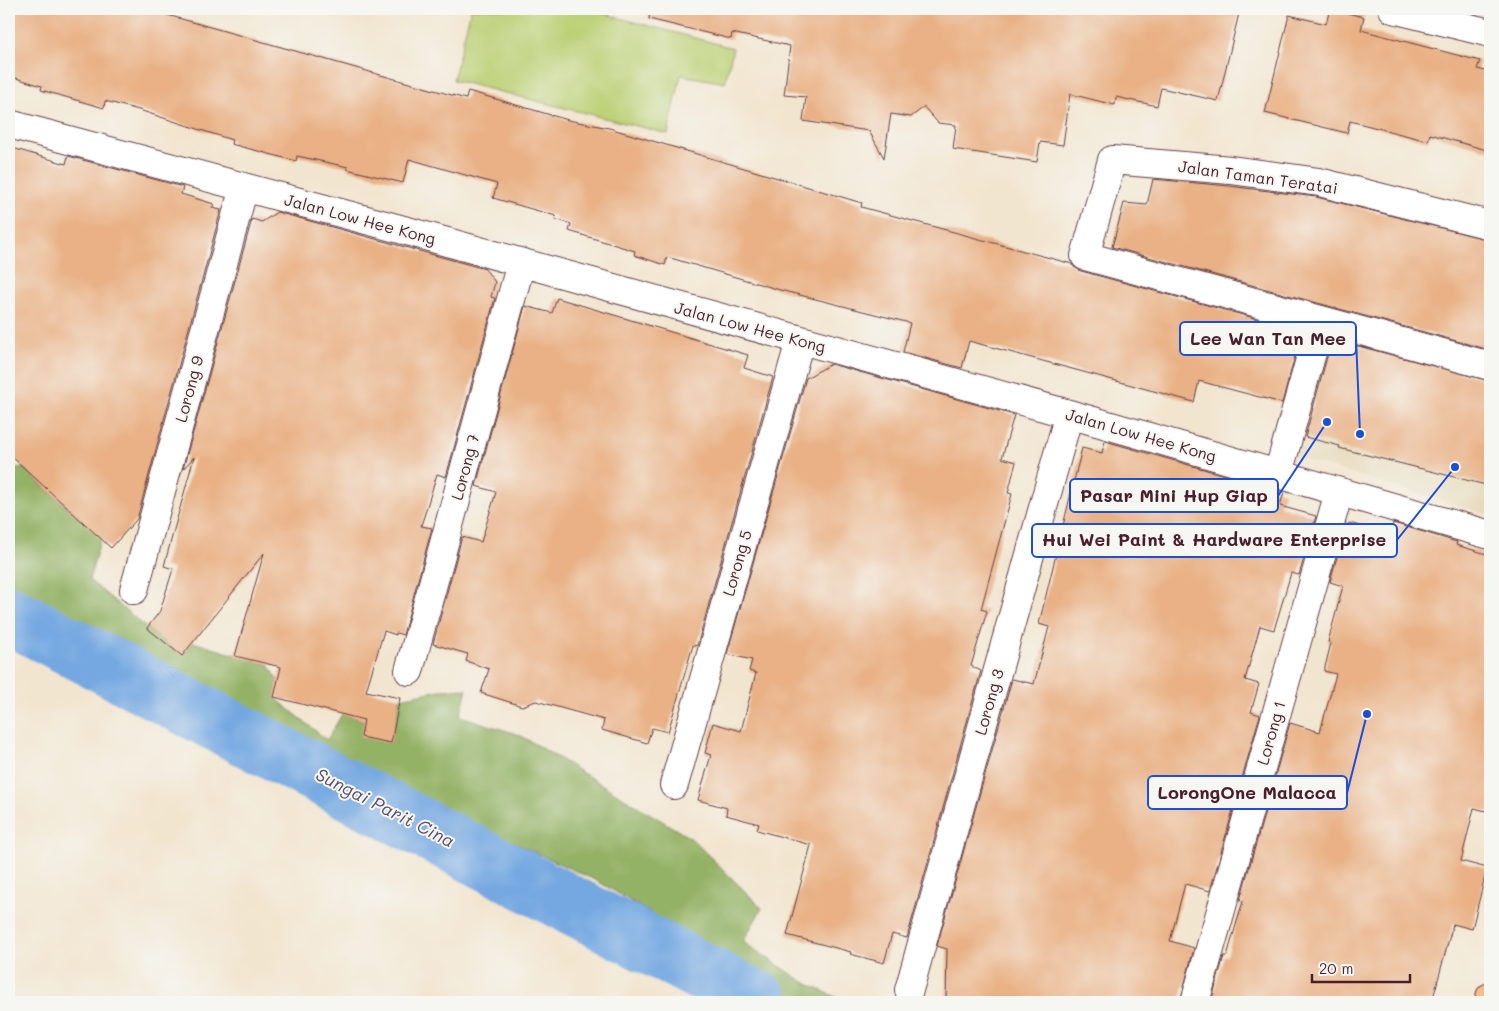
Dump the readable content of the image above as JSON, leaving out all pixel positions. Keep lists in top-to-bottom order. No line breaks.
{"streets":{"street":["Jalan Taman Teratai","Jalan Low Hee Kong","Lorong 9","Lorong 7","Lorong 5","Lorong 3","Lorong 1"]},"crossings":[["Jalan Low Hee Kong","Lorong 9"],["Jalan Low Hee Kong","Lorong 7"],["Jalan Low Hee Kong","Lorong 5"],["Jalan Low Hee Kong","Lorong 3"],["Jalan Low Hee Kong","Lorong 1"]],"water":["Sungai Parit Cina"],"places":["Pasar Mini Hup Giap","Lee Wan Tan Mee","Hui Wei Paint & Hardware Enterprise","LorongOne Malacca"],"scale_bar":"20 m"}
